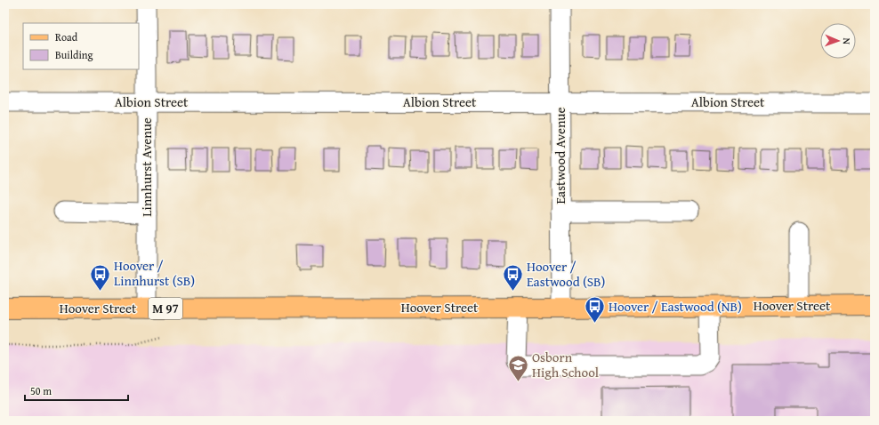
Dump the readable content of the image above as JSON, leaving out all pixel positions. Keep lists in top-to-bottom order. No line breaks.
{"streets":{"main road":["Hoover Street","M 97"],"street":["Albion Street","Eastwood Avenue","Linnhurst Avenue"]},"crossings":[["Albion Street","Eastwood Avenue"],["Albion Street","Linnhurst Avenue"],["Eastwood Avenue","Hoover Street"],["Linnhurst Avenue","Hoover Street"]],"places":{"bus stop":["Hoover / Linnhurst (SB)","Hoover / Eastwood (SB)","Hoover / Eastwood (NB)"],"school or university":["Osborn High School"]},"legend":["Road","Building"],"scale_bar":"50 m","north":"right"}
